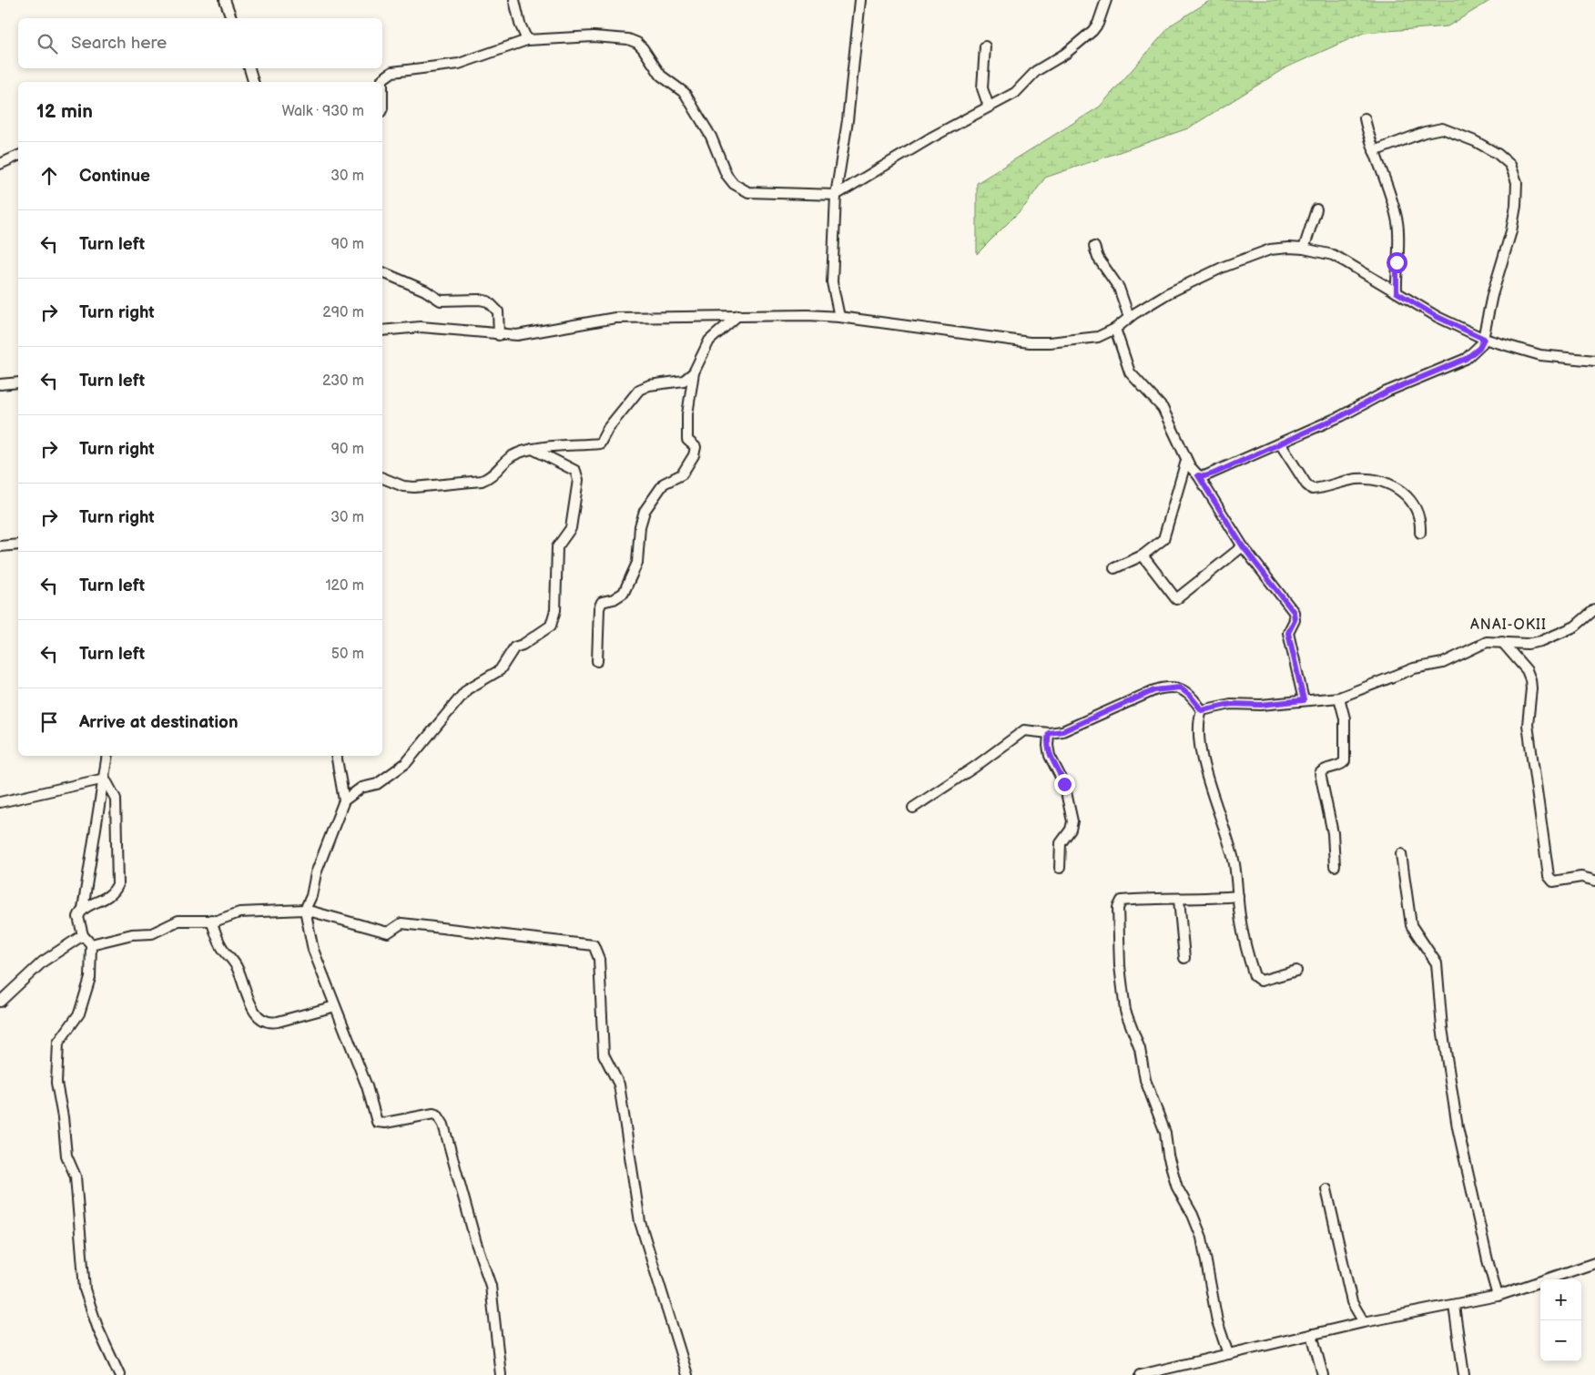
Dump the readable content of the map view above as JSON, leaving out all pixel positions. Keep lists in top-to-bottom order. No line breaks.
{"districts":["ANAI-OKII"],"page":{"search":"Search here","heading":["12 min","Walk · 930 m"],"list":[["Continue","30 m"],["Turn left","90 m"],["Turn right","290 m"],["Turn left","230 m"],["Turn right","90 m"],["Turn right","30 m"],["Turn left","120 m"],["Turn left","50 m"],"Arrive at destination"],"map_buttons":["+","−"]}}
